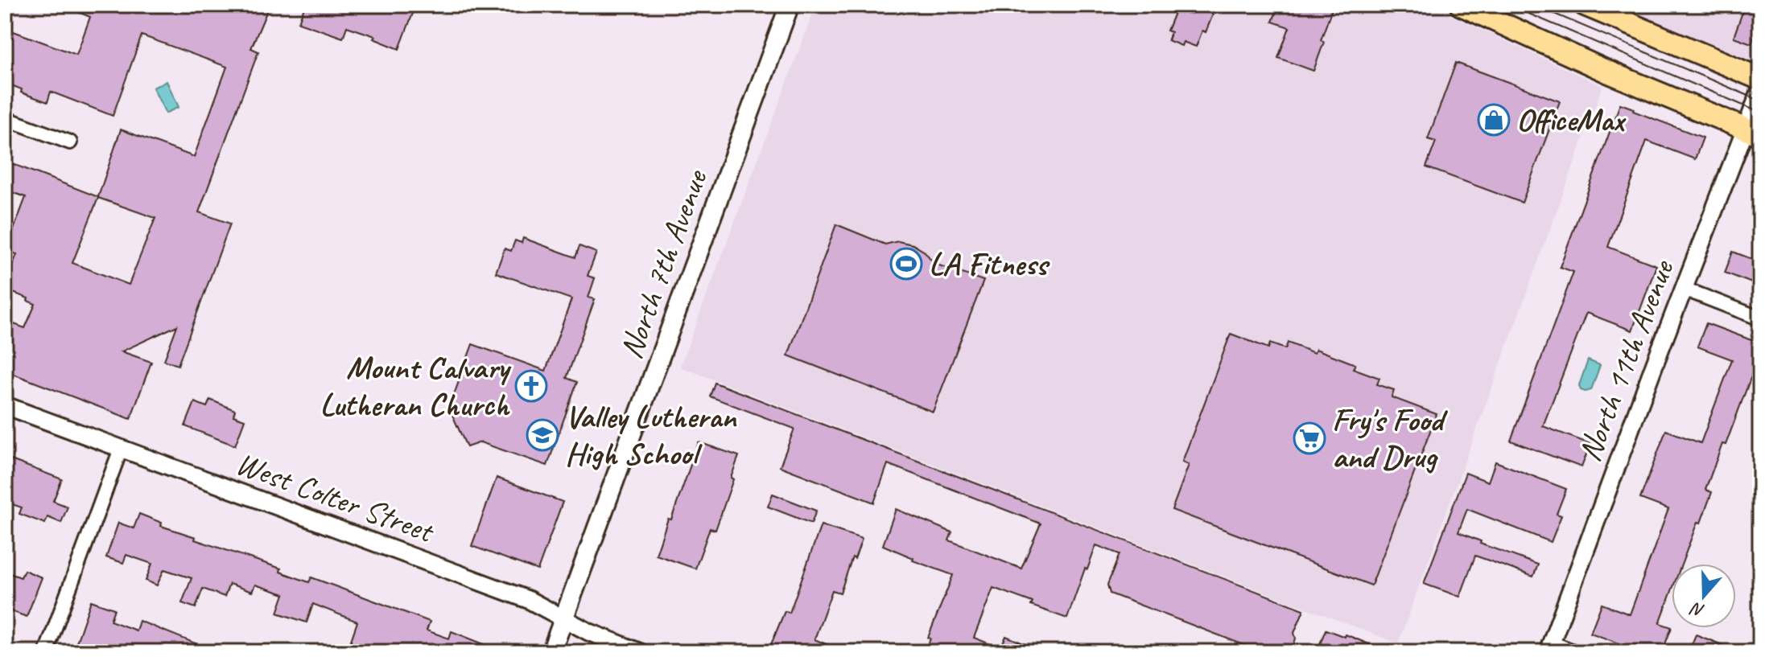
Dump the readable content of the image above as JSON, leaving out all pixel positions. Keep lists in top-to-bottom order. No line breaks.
{"streets":{"main road":["North 7th Avenue"],"street":["North 11th Avenue","West Colter Street"]},"crossings":[["North 7th Avenue","West Colter Street"]],"places":{"shop":["OfficeMax"],"sports":["LA Fitness"],"church":["Mount Calvary Lutheran Church"],"school or university":["Valley Lutheran High School"],"supermarket":["Fry's Food and Drug"]},"north":"bottom"}
